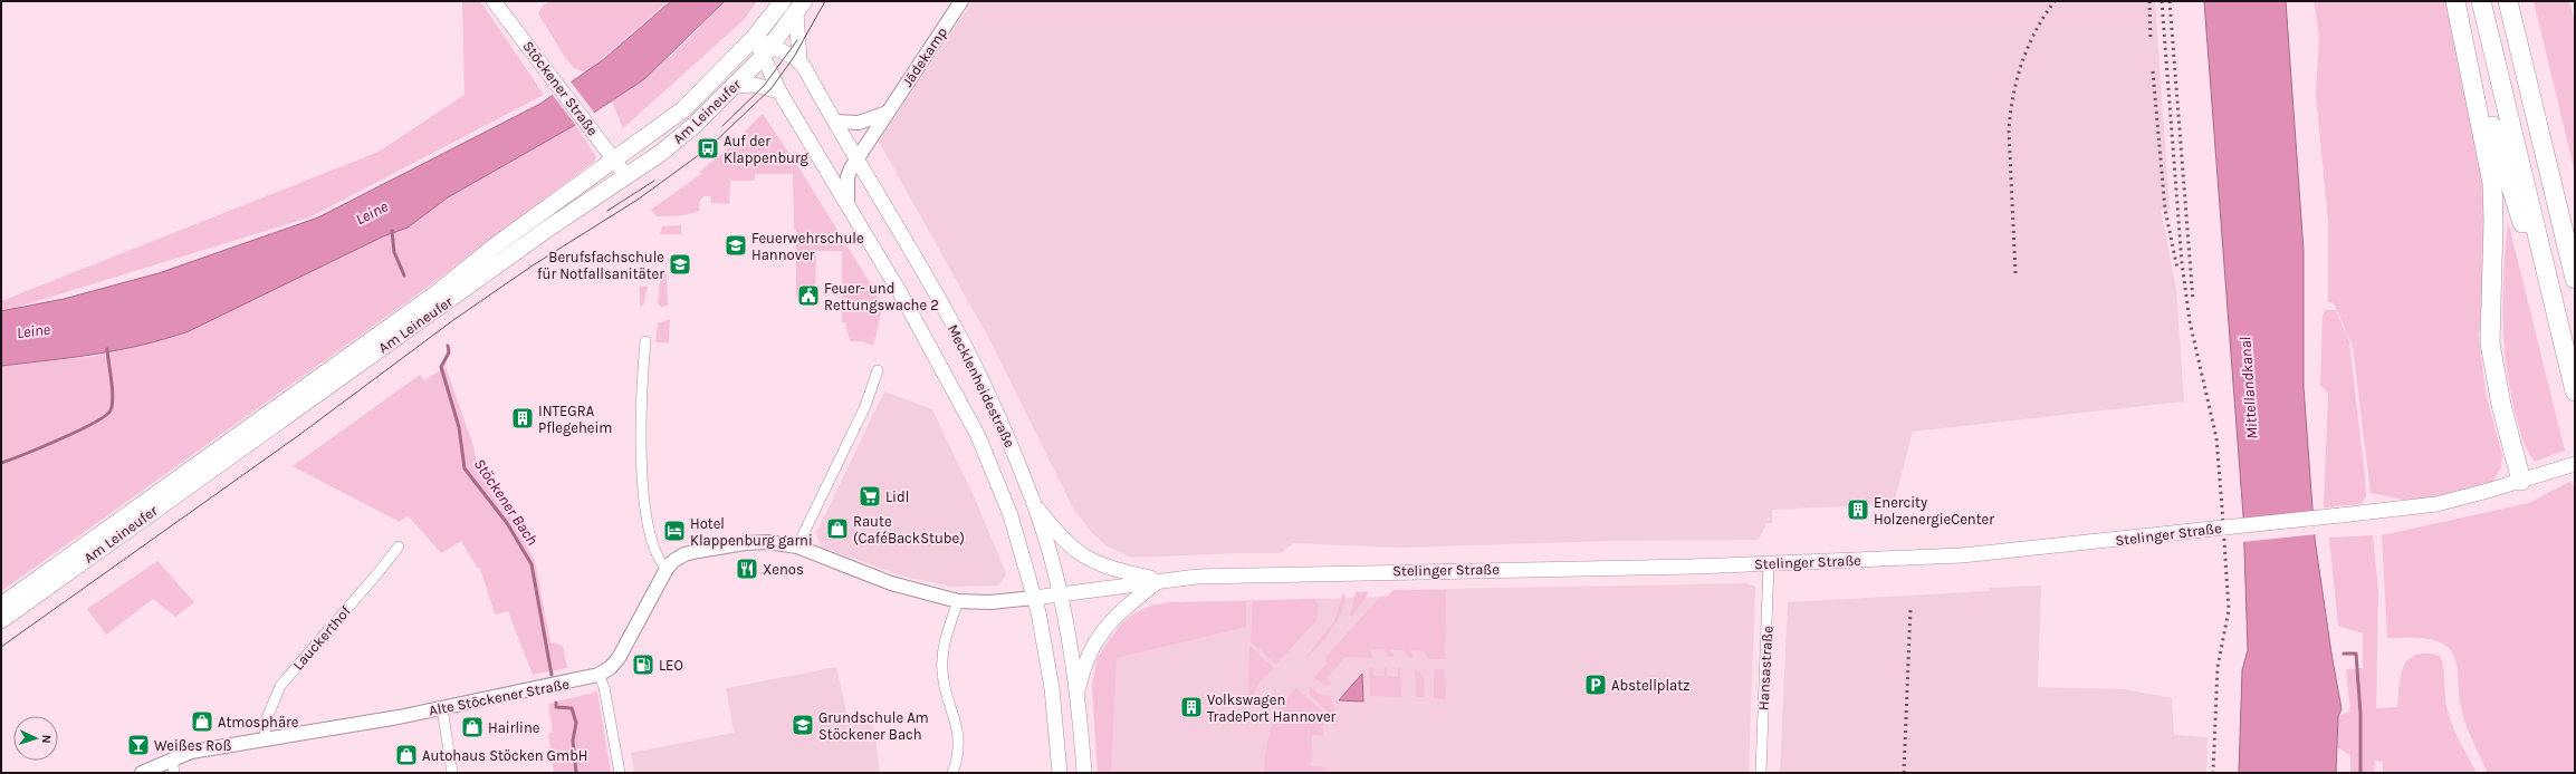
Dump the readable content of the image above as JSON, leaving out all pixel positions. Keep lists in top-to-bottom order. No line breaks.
{"streets":{"main road":["Stöckener Straße","Am Leineufer","Mecklenheidestraße","Stelinger Straße"],"street":["Jädekamp","Lauckerthof","Hansastraße","Alte Stöckener Straße"]},"crossings":[["Jädekamp","Mecklenheidestraße"],["Stöckener Straße","Am Leineufer"],["Am Leineufer","Mecklenheidestraße"],["Mecklenheidestraße","Stelinger Straße"],["Mecklenheidestraße","Alte Stöckener Straße"],["Stelinger Straße","Hansastraße"],["Stelinger Straße","Alte Stöckener Straße"],["Lauckerthof","Alte Stöckener Straße"]],"water":["Leine","Mittellandkanal","Stöckener Bach"],"places":{"bus stop":["Auf der Klappenburg"],"school or university":["Feuerwehrschule Hannover","Berufsfachschule für Notfallsanitäter","Grundschule Am Stöckener Bach"],"public building":["Feuer- und Rettungswache 2"],"building":["INTEGRA Pflegeheim","Enercity HolzenergieCenter","Volkswagen TradePort Hannover"],"supermarket":["Lidl"],"shop":["Raute (CaféBackStube)","Atmosphäre","Hairline","Autohaus Stöcken GmbH"],"hotel":["Hotel Klappenburg garni"],"restaurant":["Xenos"],"fuel station":["LEO"],"parking":["Abstellplatz"],"bar":["Weißes Roß"]},"north":"right"}
